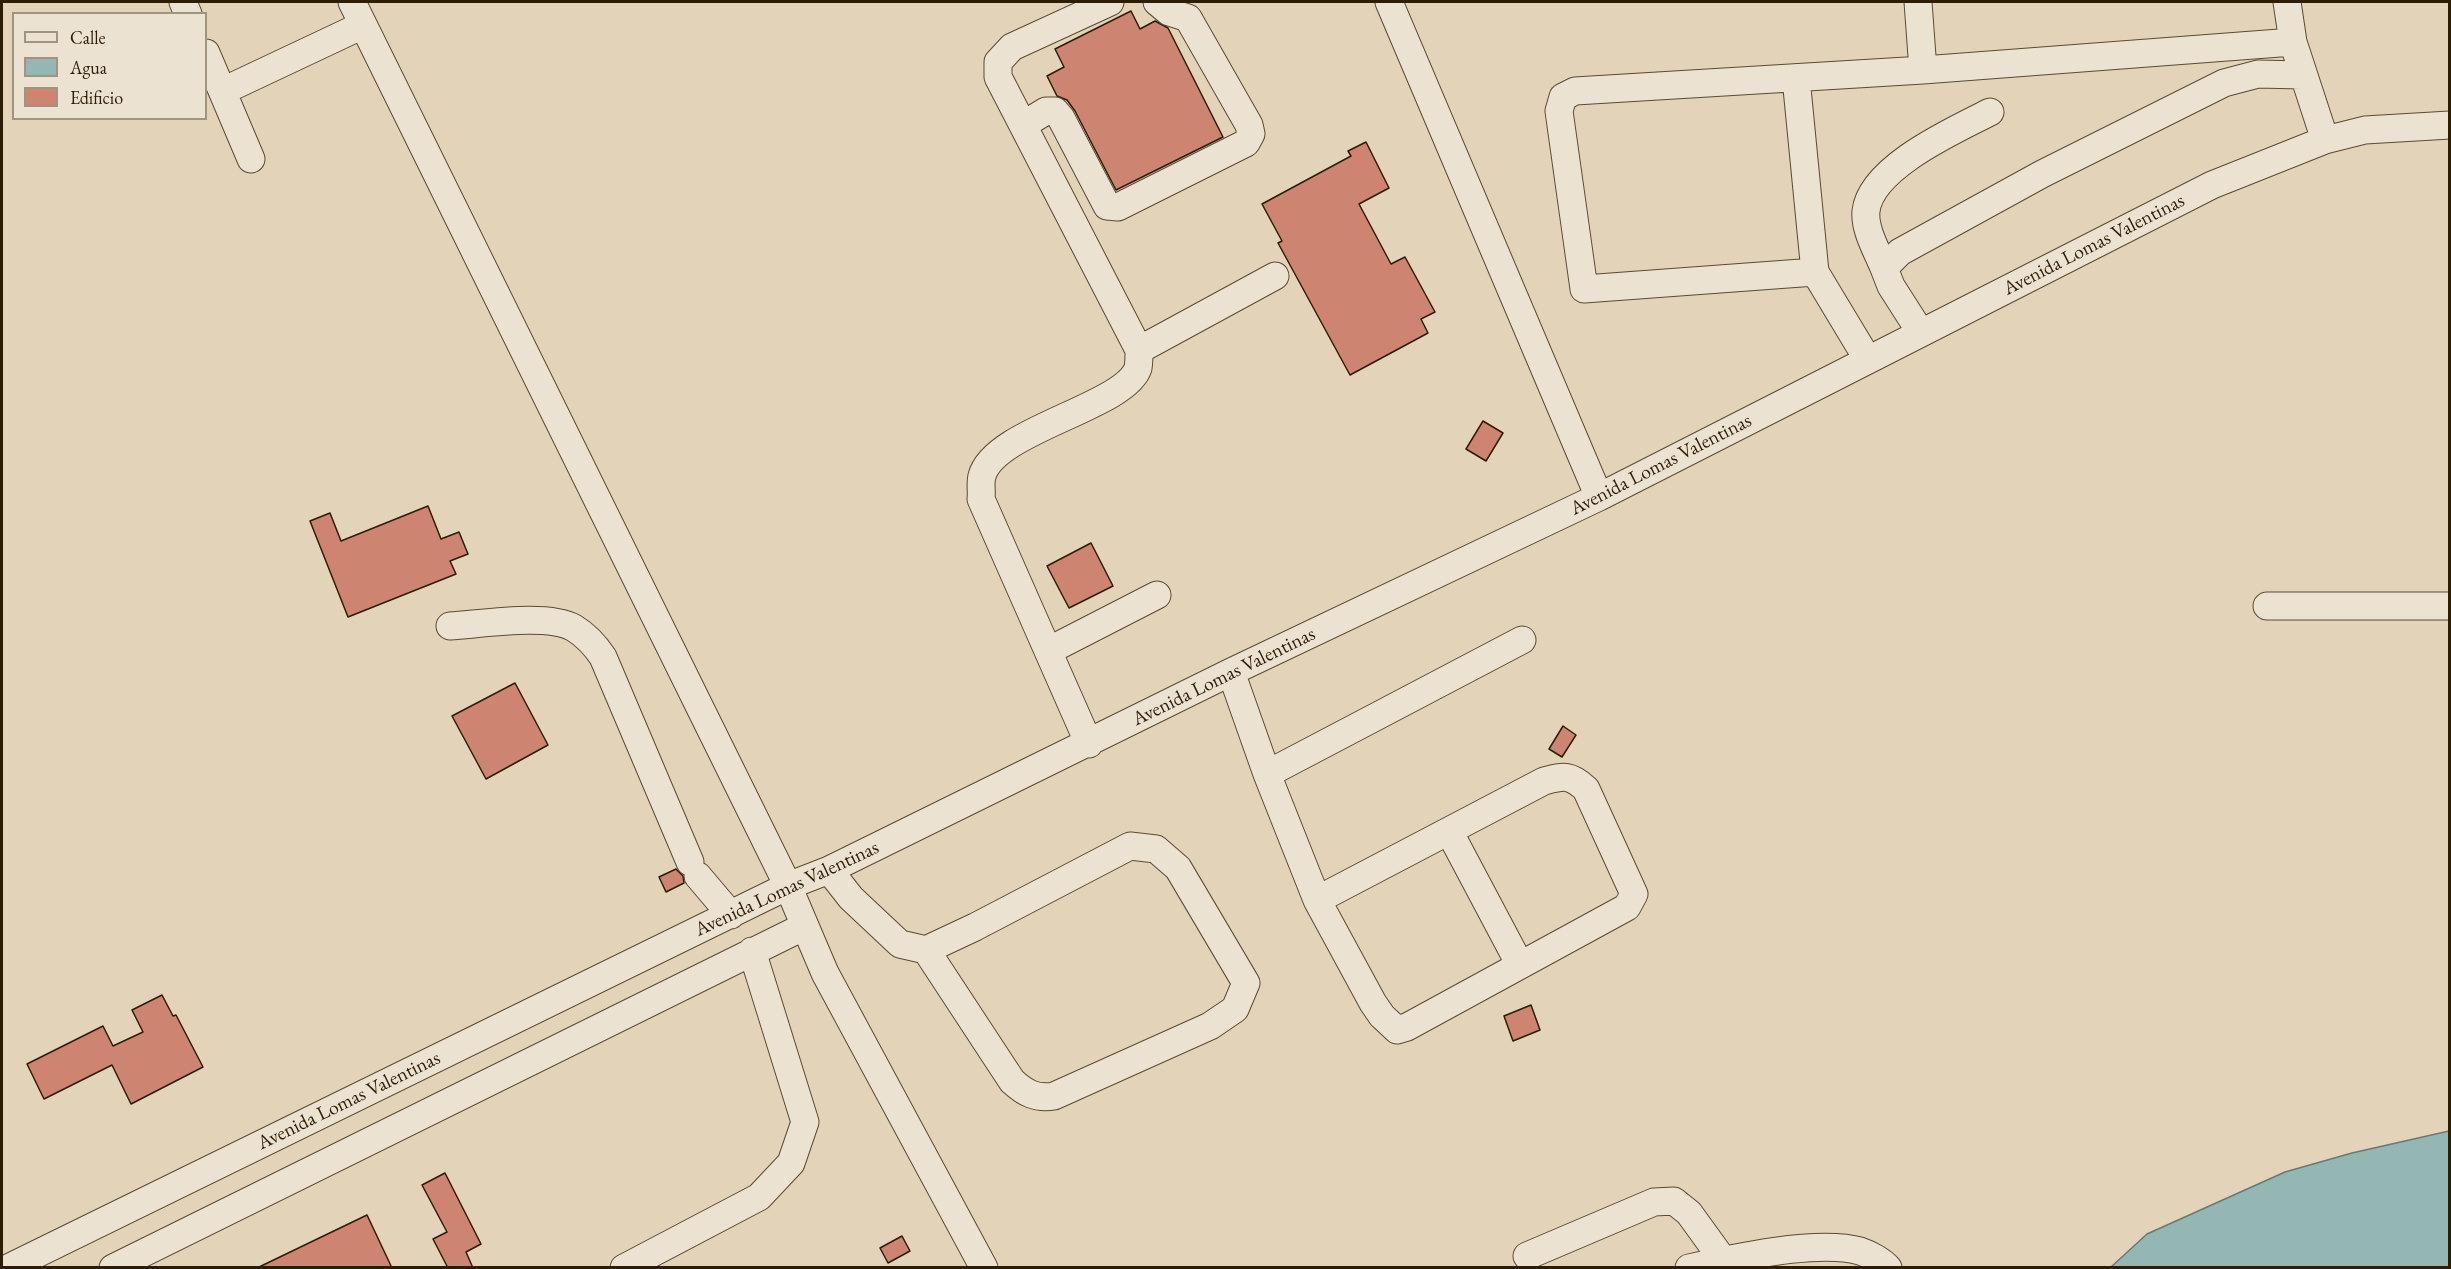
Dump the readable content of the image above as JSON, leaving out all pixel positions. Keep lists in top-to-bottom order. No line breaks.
{"streets":{"street":["Avenida Lomas Valentinas"]},"legend":["Calle","Agua","Edificio"]}
